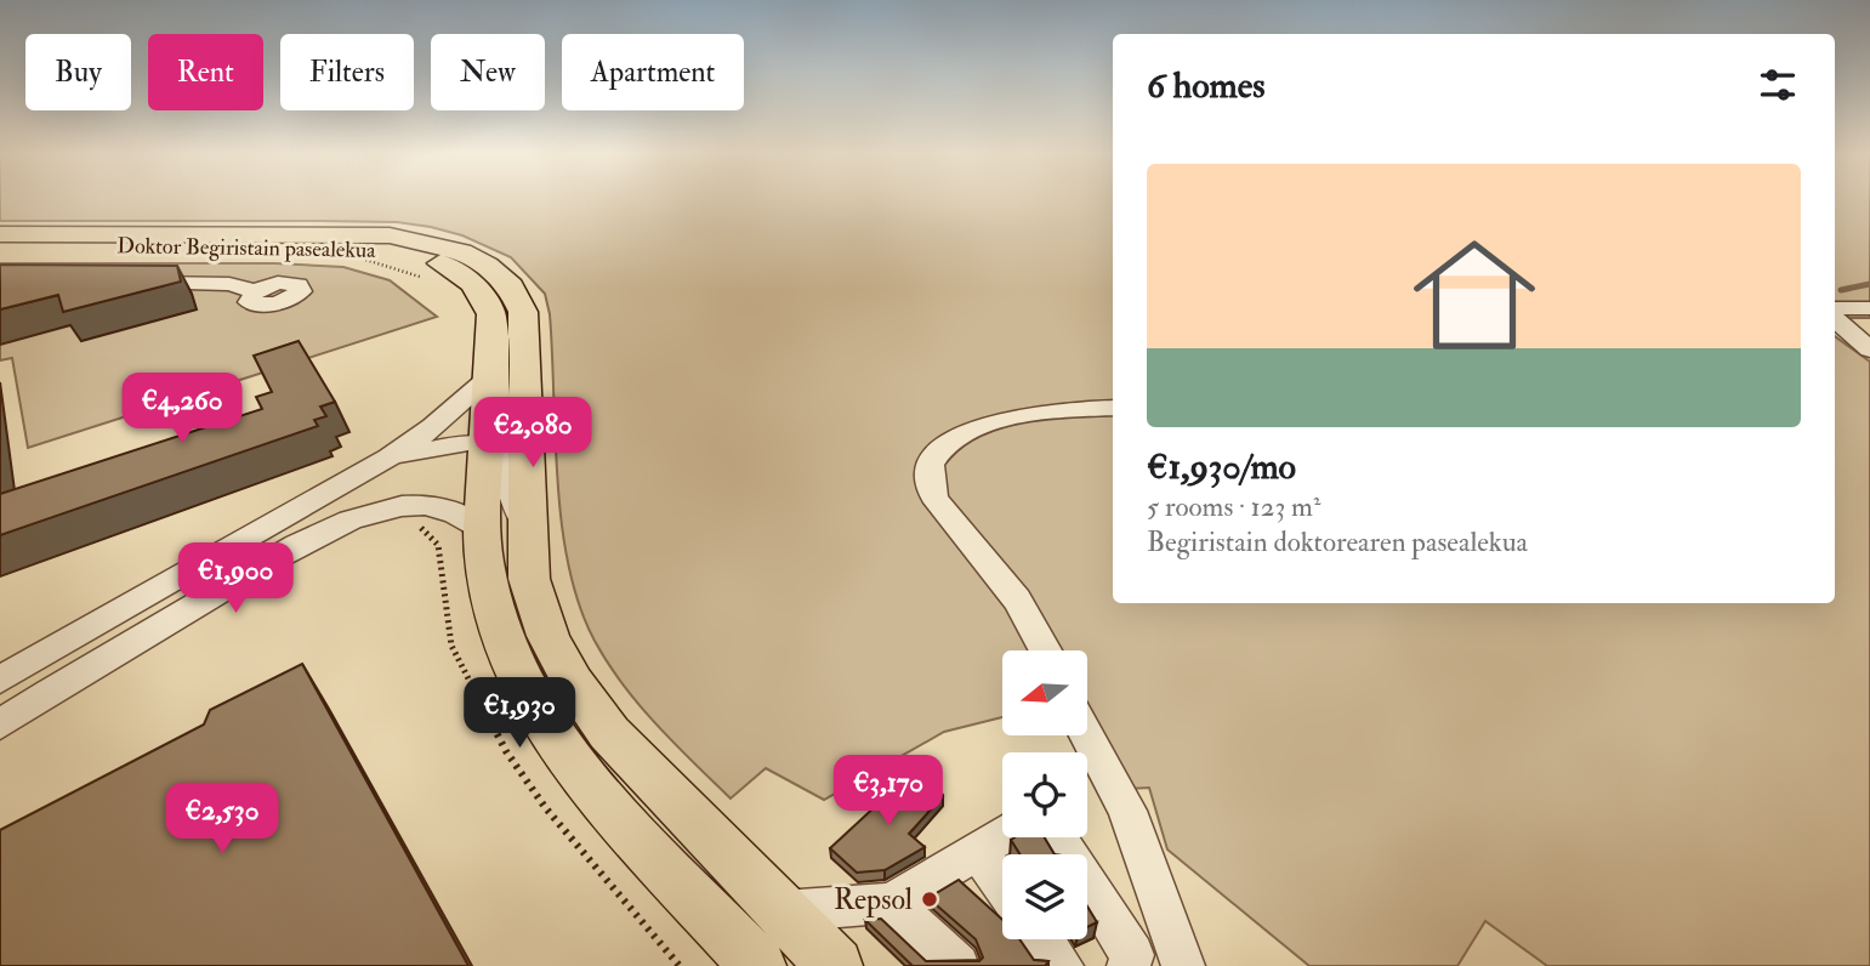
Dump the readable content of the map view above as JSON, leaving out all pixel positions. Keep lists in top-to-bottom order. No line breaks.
{"streets":{"main road":["Doktor Begiristain pasealekua"]},"places":["Repsol"],"north":"left","page":{"chip":["Buy","Rent","Filters","New","Apartment"],"heading":"6 homes","list":[{"name":"€1,930/mo","note":"5 rooms · 123 m² · Begiristain doktorearen pasealekua"}],"price":["€4,260","€2,080","€1,900","€1,930","€3,170","€2,530"]}}
